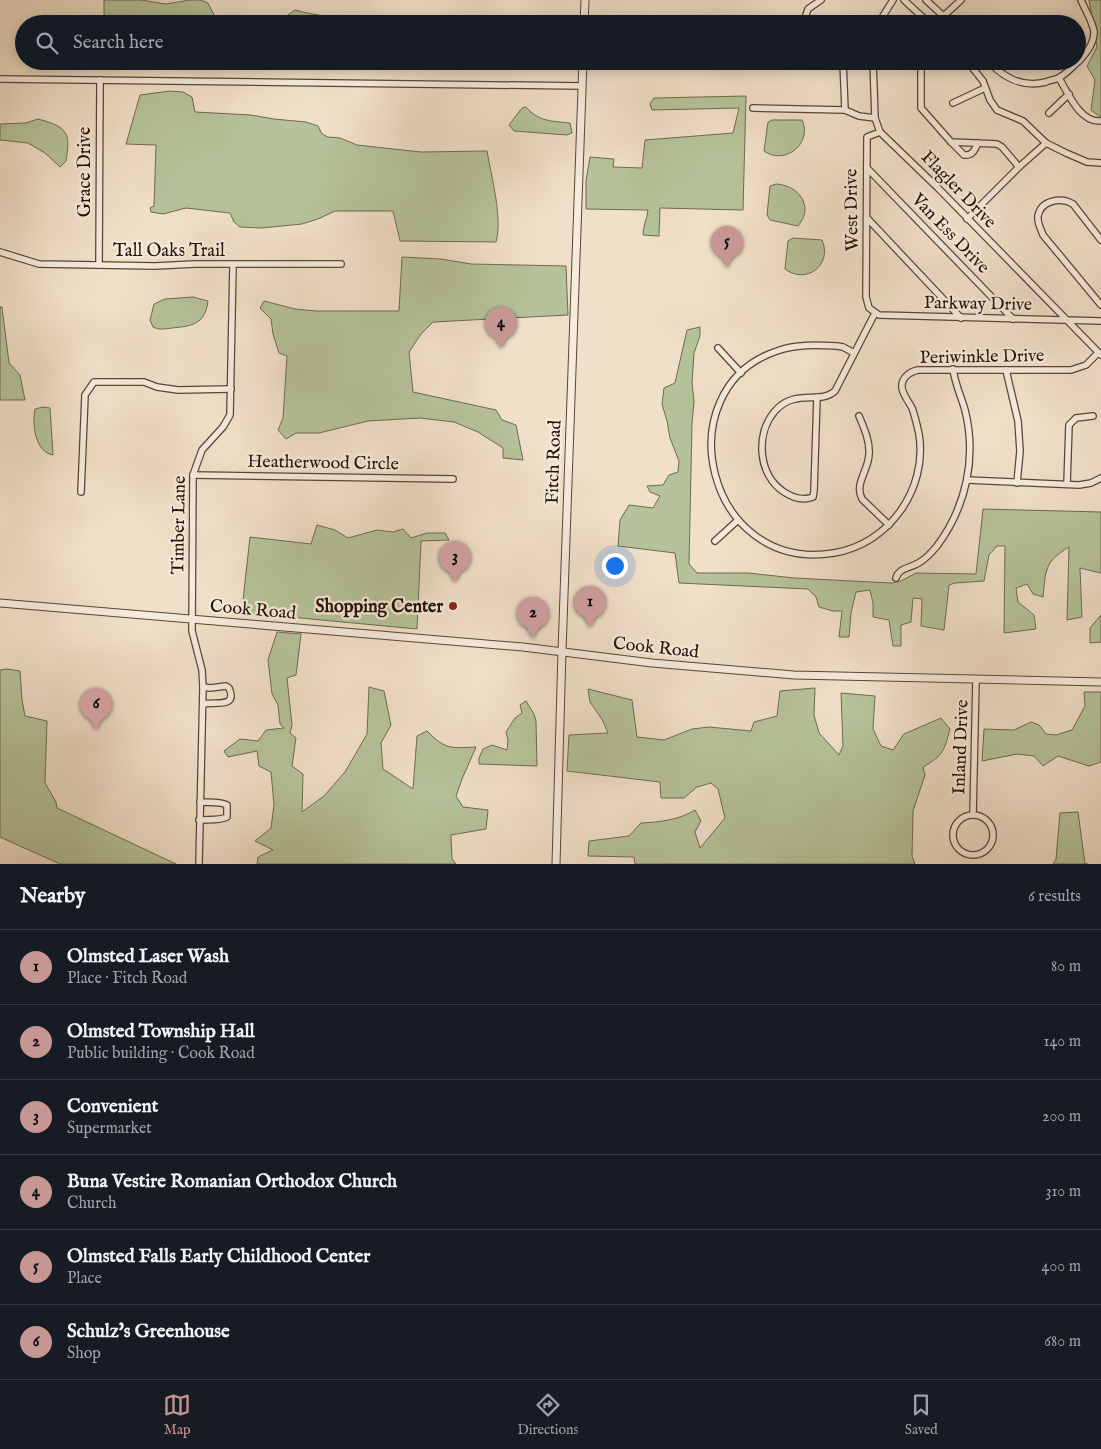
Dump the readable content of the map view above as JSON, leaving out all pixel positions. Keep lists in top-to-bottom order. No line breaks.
{"streets":{"street":["Grace Drive","Flagler Drive","West Drive","Van Ess Drive","Tall Oaks Trail","Parkway Drive","Periwinkle Drive","Heatherwood Circle","Fitch Road","Timber Lane","Cook Road","Inland Drive"]},"crossings":[["Grace Drive","Tall Oaks Trail"],["Flagler Drive","West Drive"],["Flagler Drive","Parkway Drive"],["Flagler Drive","Periwinkle Drive"],["West Drive","Van Ess Drive"],["West Drive","Parkway Drive"],["Van Ess Drive","Parkway Drive"],["Tall Oaks Trail","Timber Lane"],["Heatherwood Circle","Timber Lane"],["Fitch Road","Cook Road"],["Timber Lane","Cook Road"],["Cook Road","Inland Drive"]],"places":["Shopping Center"],"page":{"search":"Search here","pins":["5","4","3","1","2","6"],"heading":["Nearby","6 results"],"list":[{"mark":"1","name":"Olmsted Laser Wash","note":"Place · Fitch Road","value":"80 m"},{"mark":"2","name":"Olmsted Township Hall","note":"Public building · Cook Road","value":"140 m"},{"mark":"3","name":"Convenient","note":"Supermarket","value":"200 m"},{"mark":"4","name":"Buna Vestire Romanian Orthodox Church","note":"Church","value":"310 m"},{"mark":"5","name":"Olmsted Falls Early Childhood Center","note":"Place","value":"400 m"},{"mark":"6","name":"Schulz's Greenhouse","note":"Shop","value":"680 m"}],"nav":["Map","Directions","Saved"]}}
